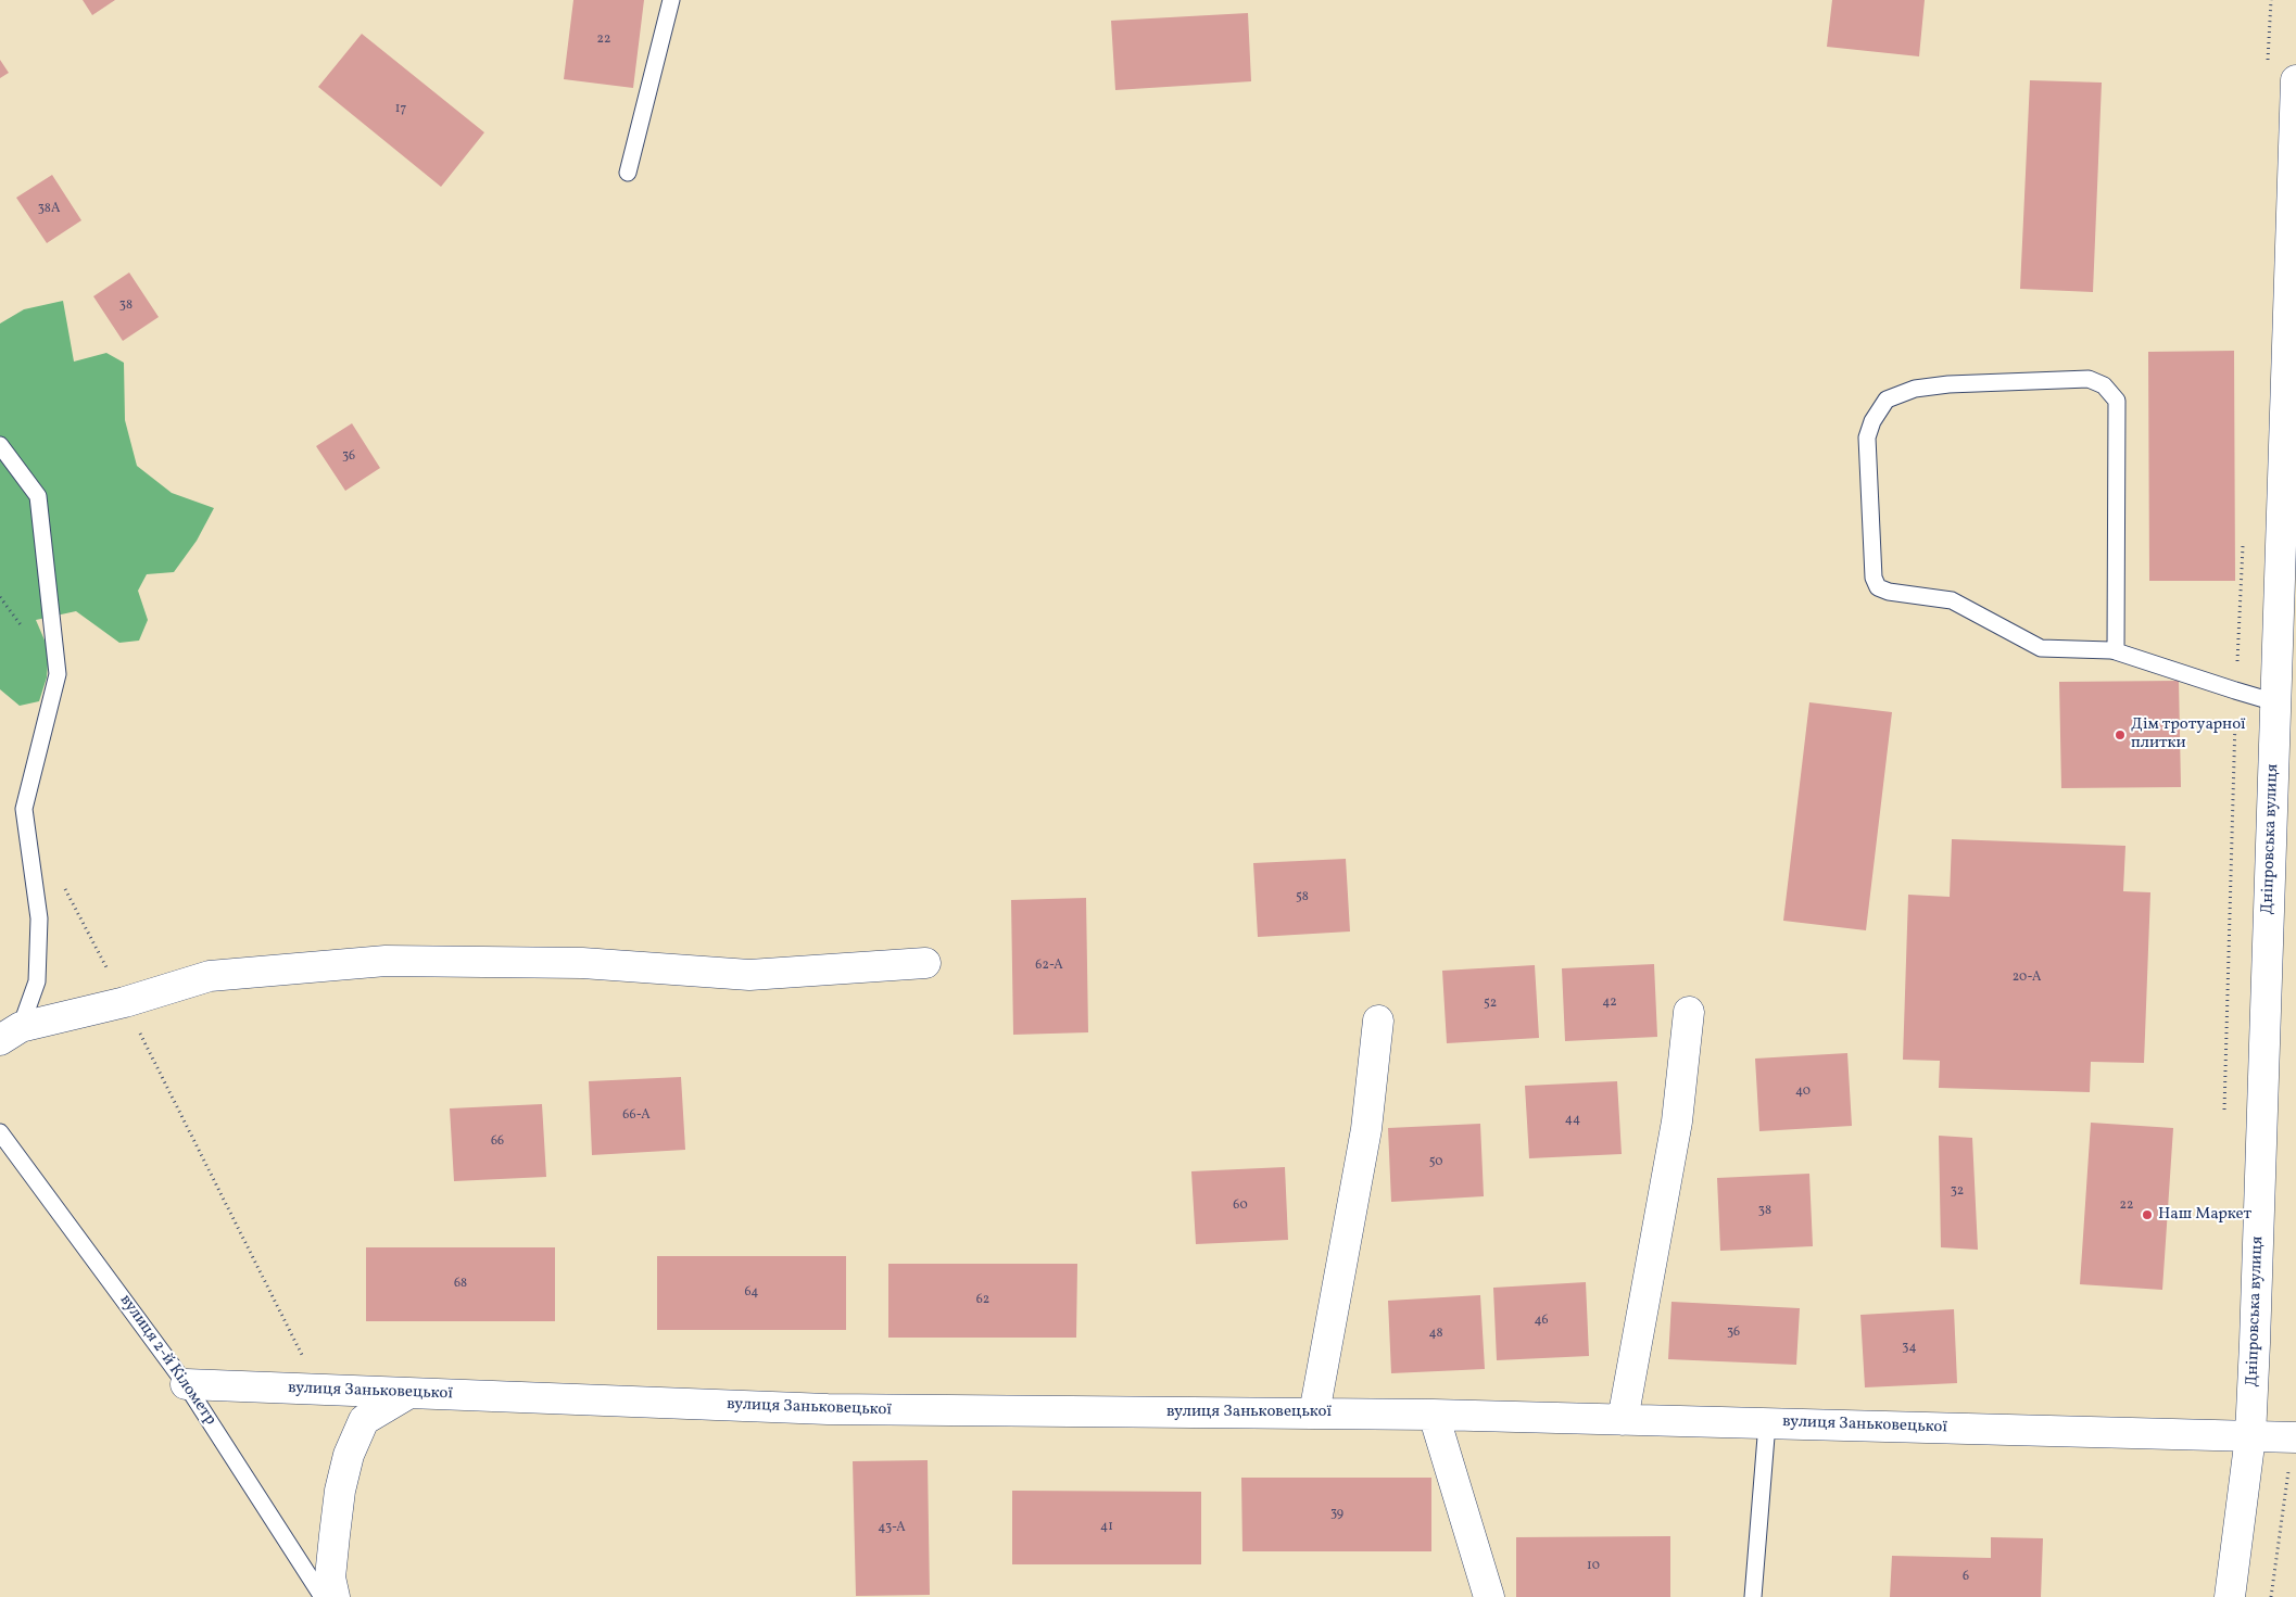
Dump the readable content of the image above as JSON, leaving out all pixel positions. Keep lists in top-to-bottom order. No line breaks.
{"streets":{"street":["Дніпровська вулиця","вулиця Заньковецької"],"lane":["вулиця 2-й Кілометр"]},"crossings":[["Дніпровська вулиця","вулиця Заньковецької"],["вулиця 2-й Кілометр","вулиця Заньковецької"]],"places":["Дім тротуарної плитки","Наш Маркет"],"house_numbers":["22","17","38А","38","36","58","62-А","20-А","42","52","40","66-А","44","66","50","32","60","22","38","68","64","62","46","36","48","34","39","41","43-А","10","6"]}
